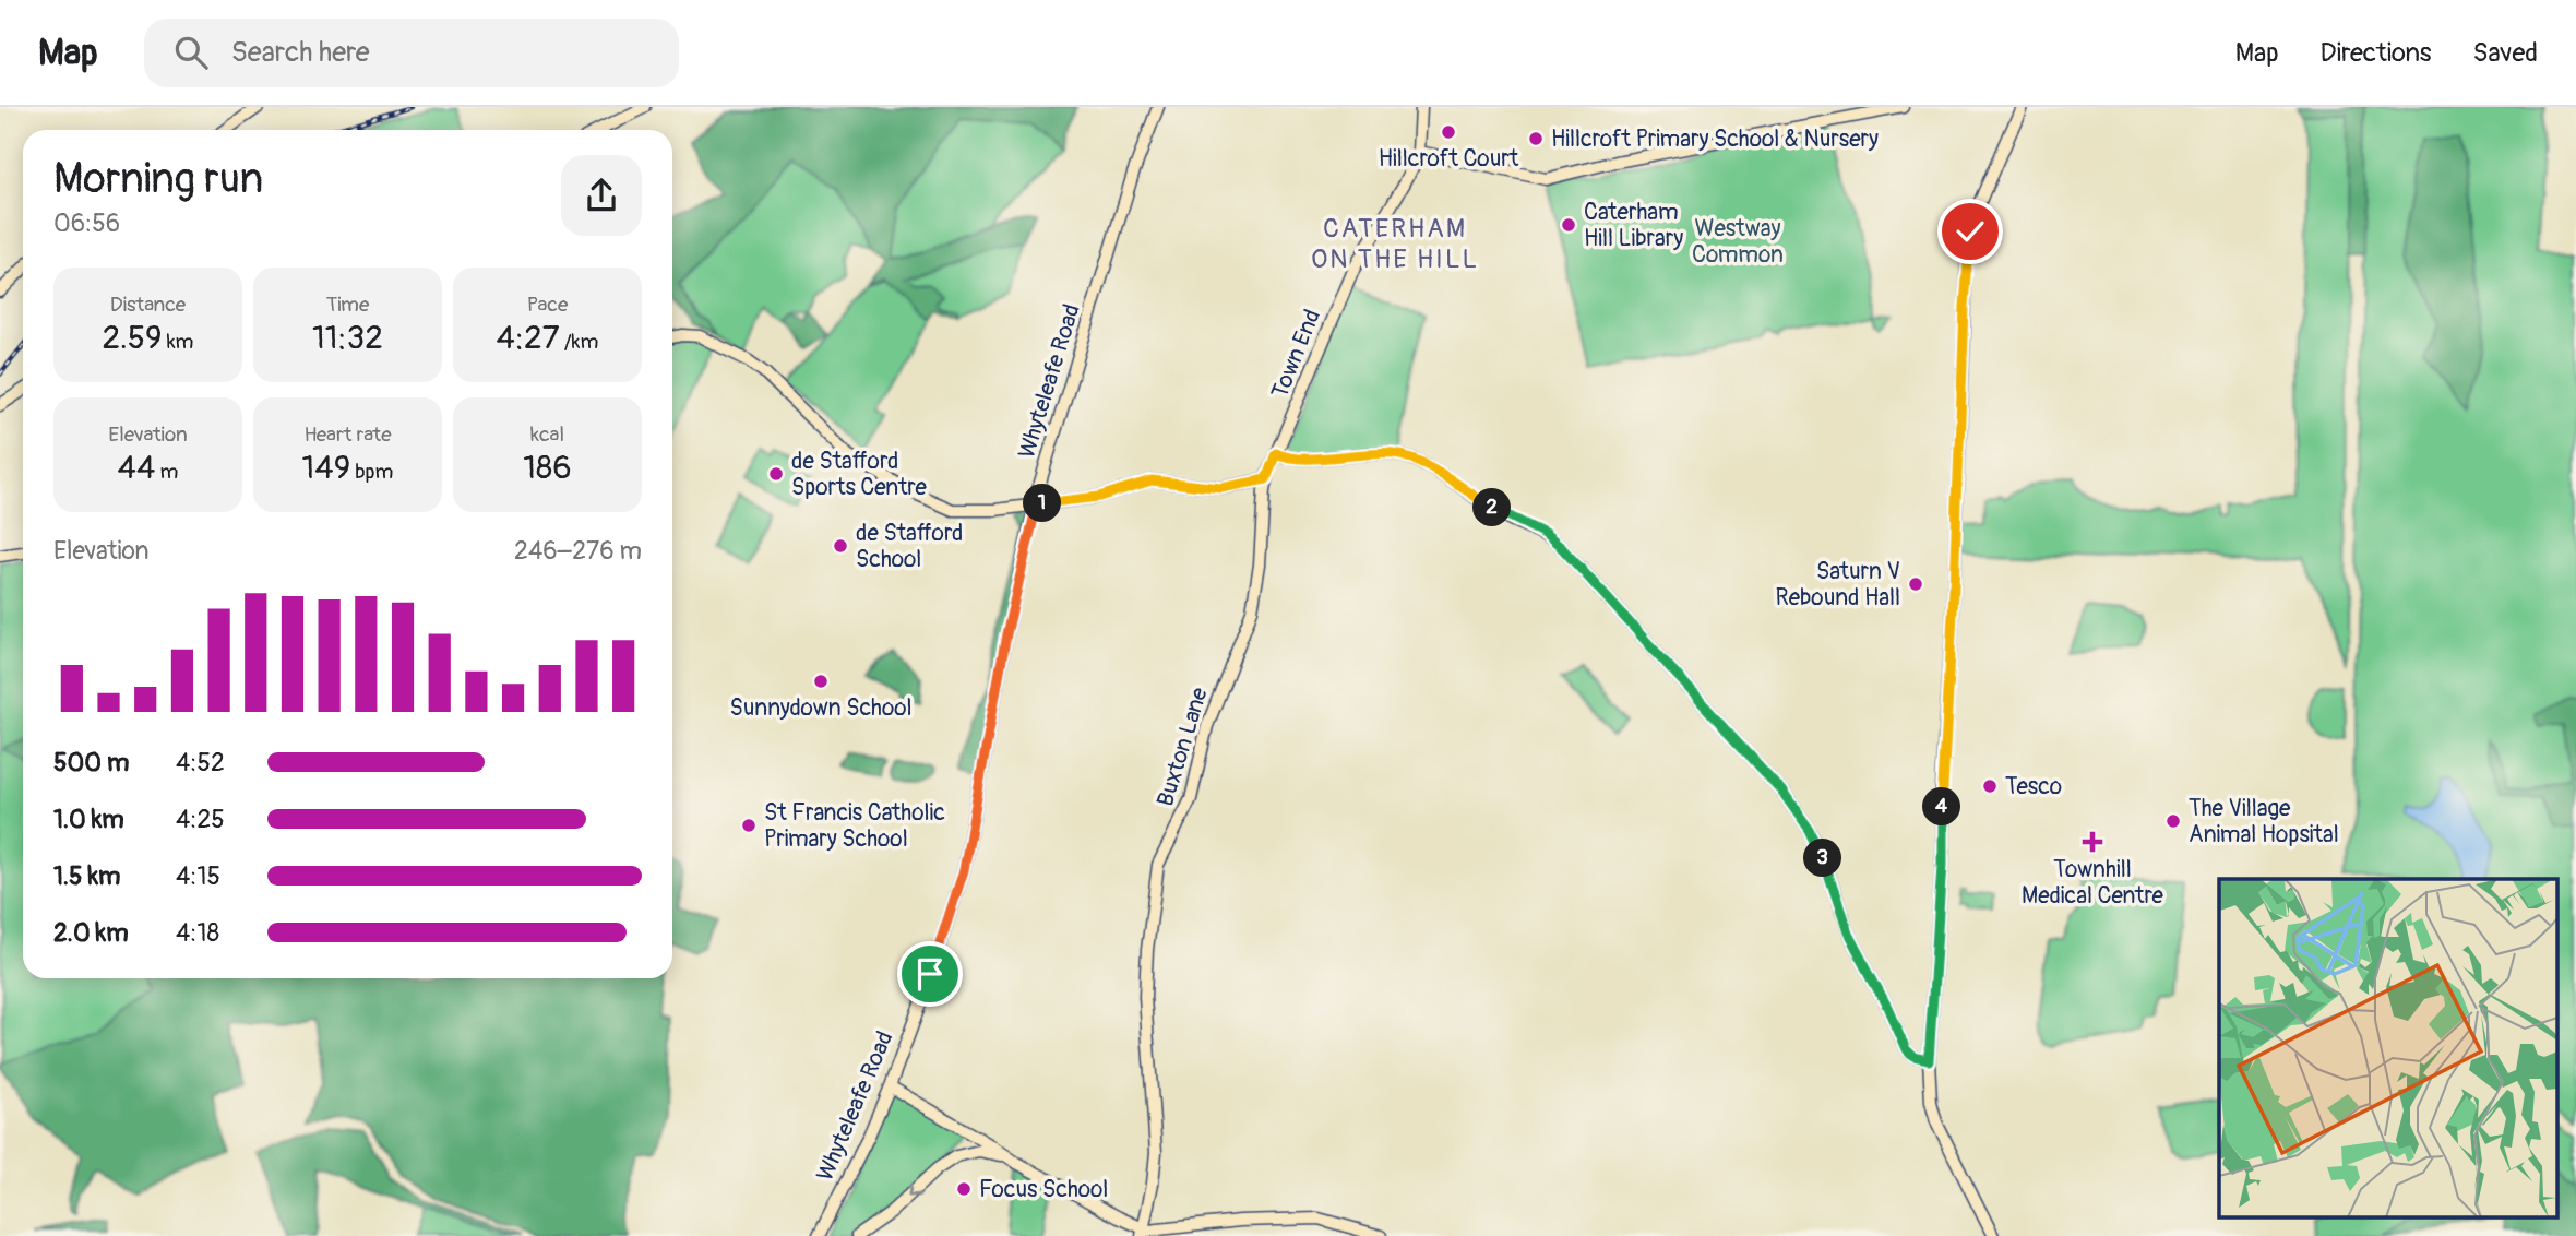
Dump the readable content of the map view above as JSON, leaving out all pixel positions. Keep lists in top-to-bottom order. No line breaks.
{"streets":{"street":["Town End","Whyteleafe Road","Buxton Lane"]},"crossings":[["Town End","Buxton Lane"]],"districts":["CATERHAM ON THE HILL"],"parks":["Westway Common"],"places":{"other":["Hillcroft Court","Hillcroft Primary School & Nursery","Caterham Hill Library","de Stafford Sports Centre","de Stafford School","Saturn V Rebound Hall","Sunnydown School","Tesco","The Village Animal Hopsital","St Francis Catholic Primary School","Focus School"],"health":["Townhill Medical Centre"]},"page":{"header":"Map","search":"Search here","nav":["Map","Directions","Saved"],"heading":["Morning run","06:56"],"stats":[["Distance","2.59 km"],["Time","11:32"],["Pace","4:27 /km"],["Elevation","44 m"],["Heart rate","149 bpm"],["kcal","186"]],"pins":["1","2","4","3"],"chart":["Elevation","246–276 m"],"list":[{"name":"500 m","note":"4:52"},{"name":"1.0 km","note":"4:25"},{"name":"1.5 km","note":"4:15"},{"name":"2.0 km","note":"4:18"}]}}
